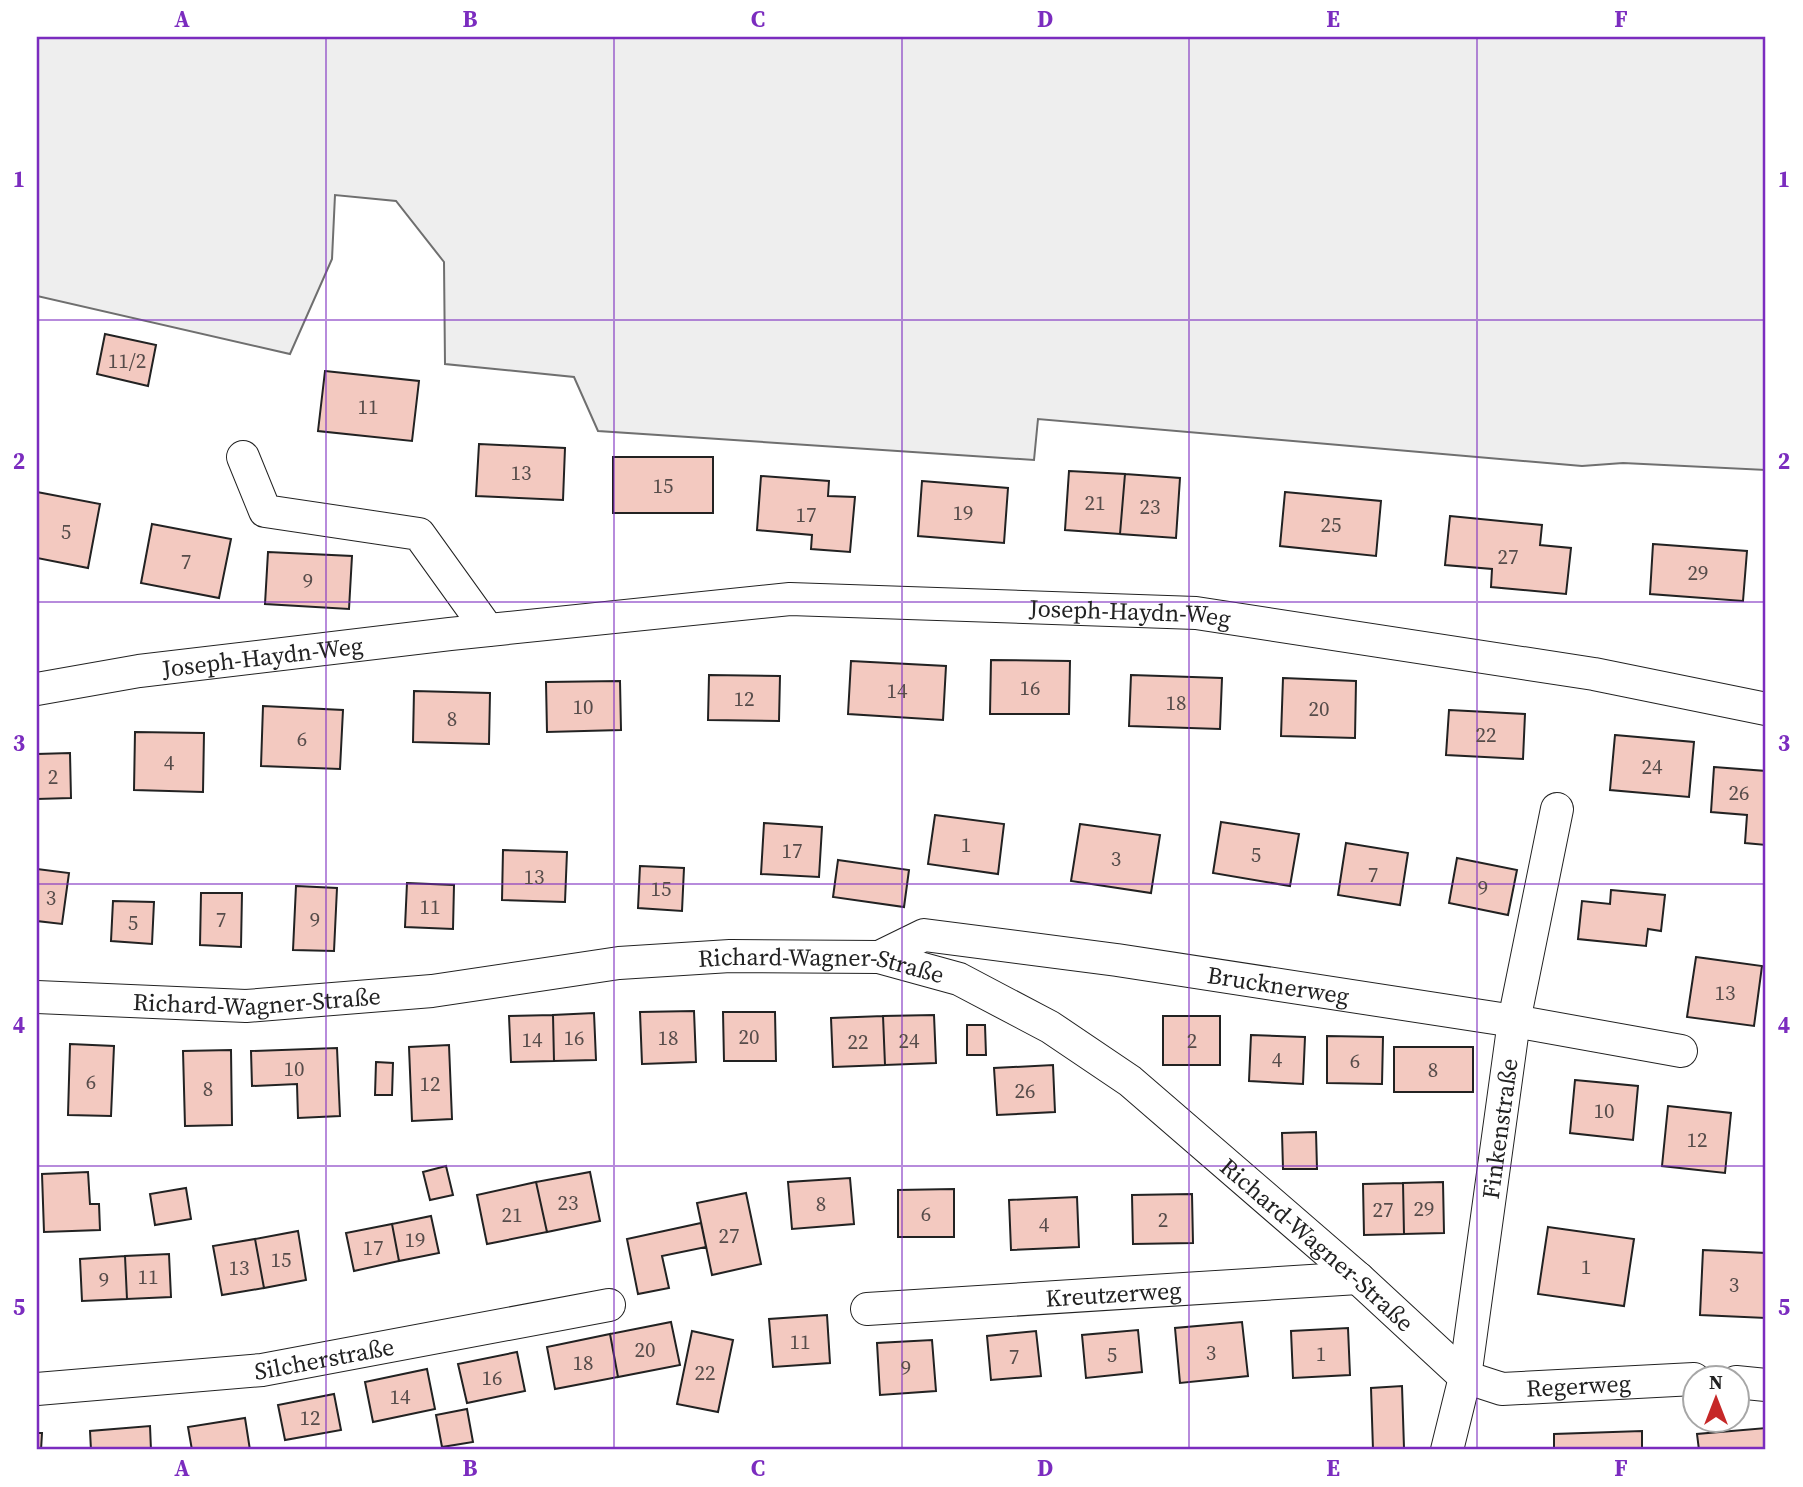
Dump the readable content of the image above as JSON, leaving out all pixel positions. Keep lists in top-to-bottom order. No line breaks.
{"streets":{"street":["Joseph-Haydn-Weg","Richard-Wagner-Straße","Brucknerweg","Finkenstraße","Kreutzerweg","Silcherstraße","Regerweg"]},"crossings":[["Richard-Wagner-Straße","Brucknerweg"],["Richard-Wagner-Straße","Finkenstraße"],["Richard-Wagner-Straße","Kreutzerweg"],["Richard-Wagner-Straße","Regerweg"],["Brucknerweg","Finkenstraße"],["Finkenstraße","Regerweg"]],"house_numbers":["11/2","11","13","15","21","23","19","17","25","5","27","7","29","9","16","14","12","18","10","20","8","22","6","4","24","2","26","1","17","5","3","7","13","9","15","3","11","7","9","5","13","20","16","18","14","24","2","22","4","6","10","8","6","12","8","26","10","12","23","8","29","27","6","21","2","4","27","19","17","15","1","13","11","9","3","11","20","3","1","5","7","18","9","22","16","14","12"],"north":"top","grid":{"columns":["A","B","C","D","E","F"],"rows":["1","2","3","4","5"]}}
